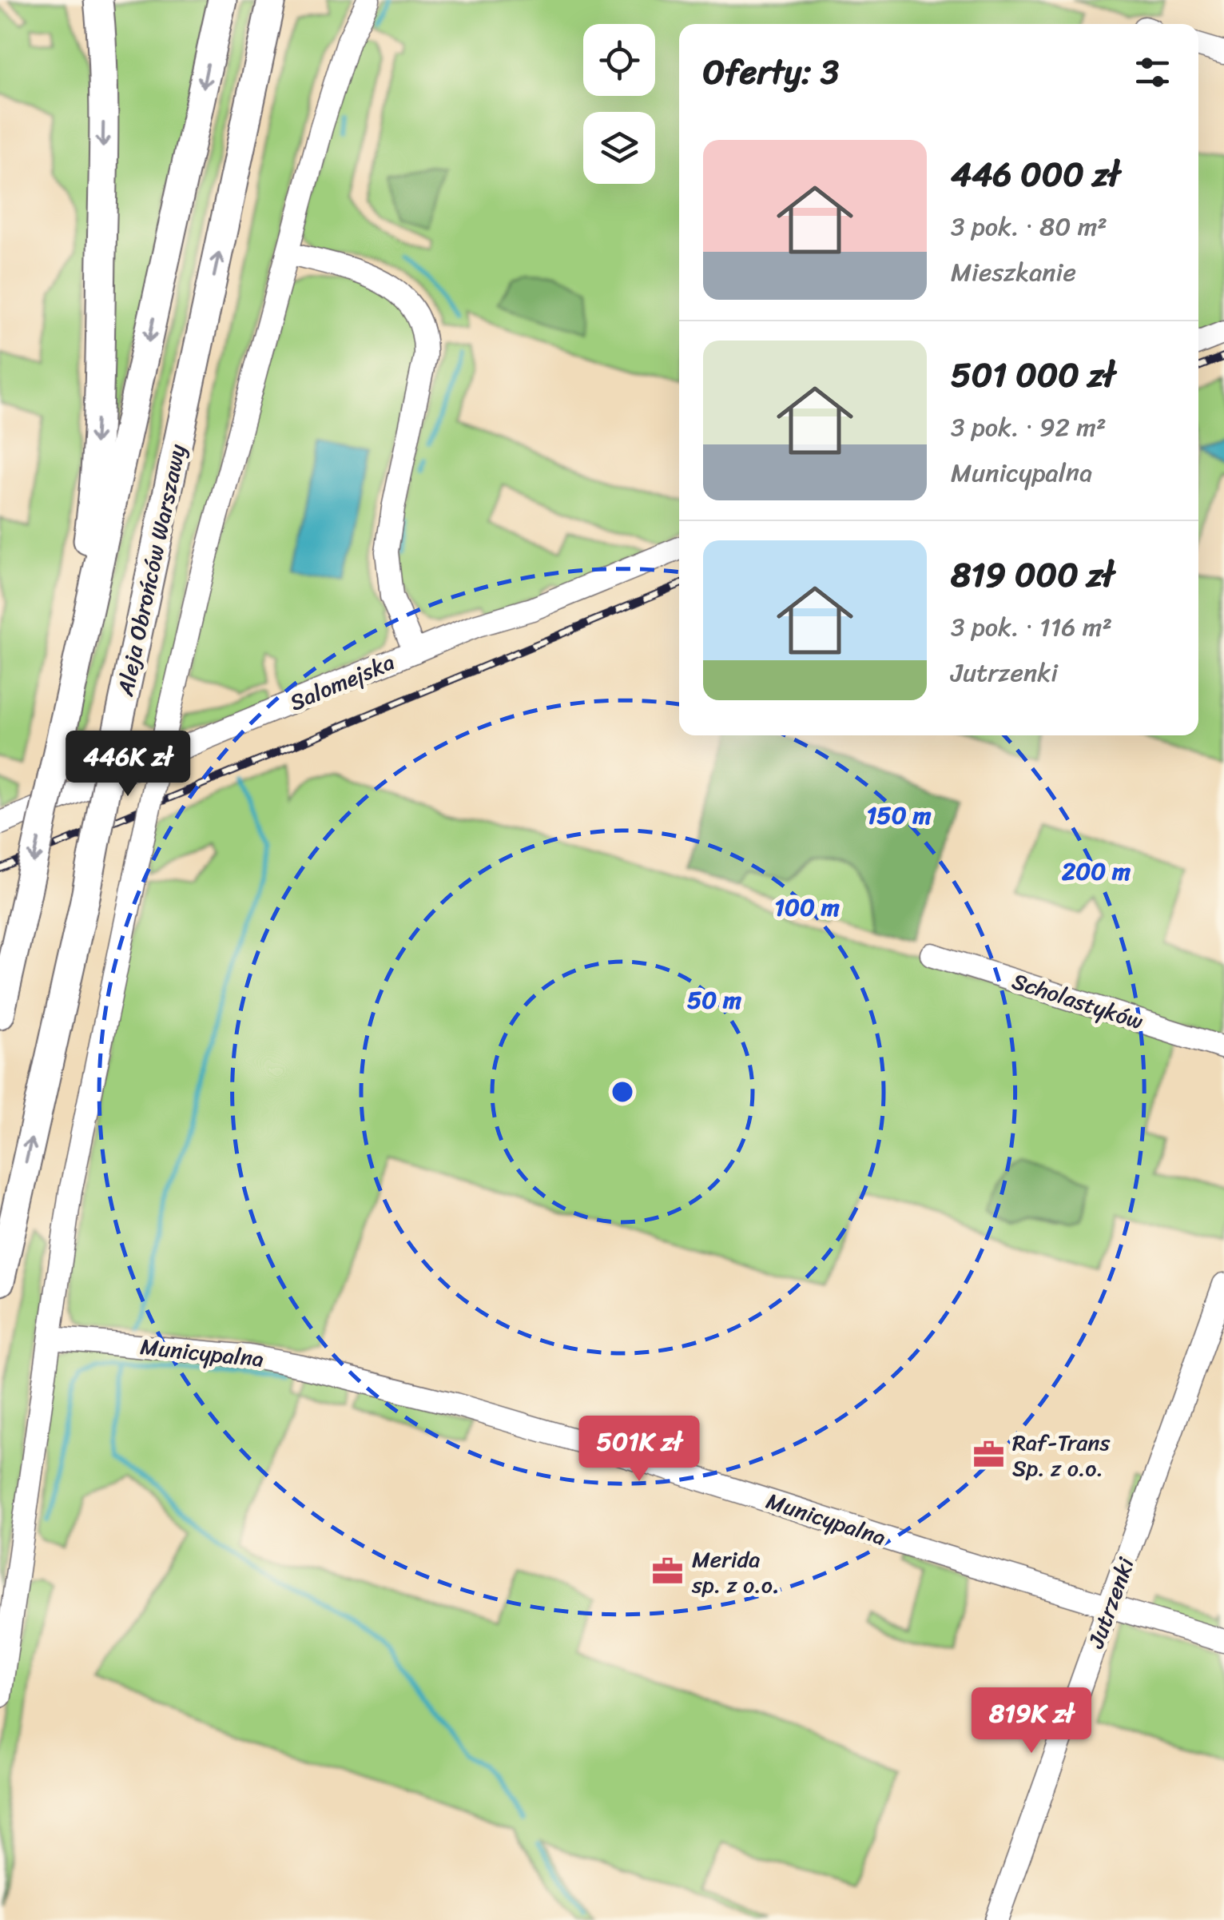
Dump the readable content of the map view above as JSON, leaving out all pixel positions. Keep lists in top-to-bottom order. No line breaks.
{"streets":{"main road":["Aleja Obrońców Warszawy"],"street":["Salomejska","Scholastyków","Municypalna","Jutrzenki"]},"crossings":[["Municypalna","Jutrzenki"]],"places":{"office":["Raf-Trans Sp. z o.o.","Merida sp. z o.o."]},"page":{"heading":"Oferty: 3","list":[{"name":"446 000 zł","note":"3 pok. · 80 m² · Mieszkanie"},{"name":"501 000 zł","note":"3 pok. · 92 m² · Municypalna"},{"name":"819 000 zł","note":"3 pok. · 116 m² · Jutrzenki"}],"price":["446K zł","501K zł","819K zł"]},"rings":["150 m","200 m","100 m","50 m"]}
